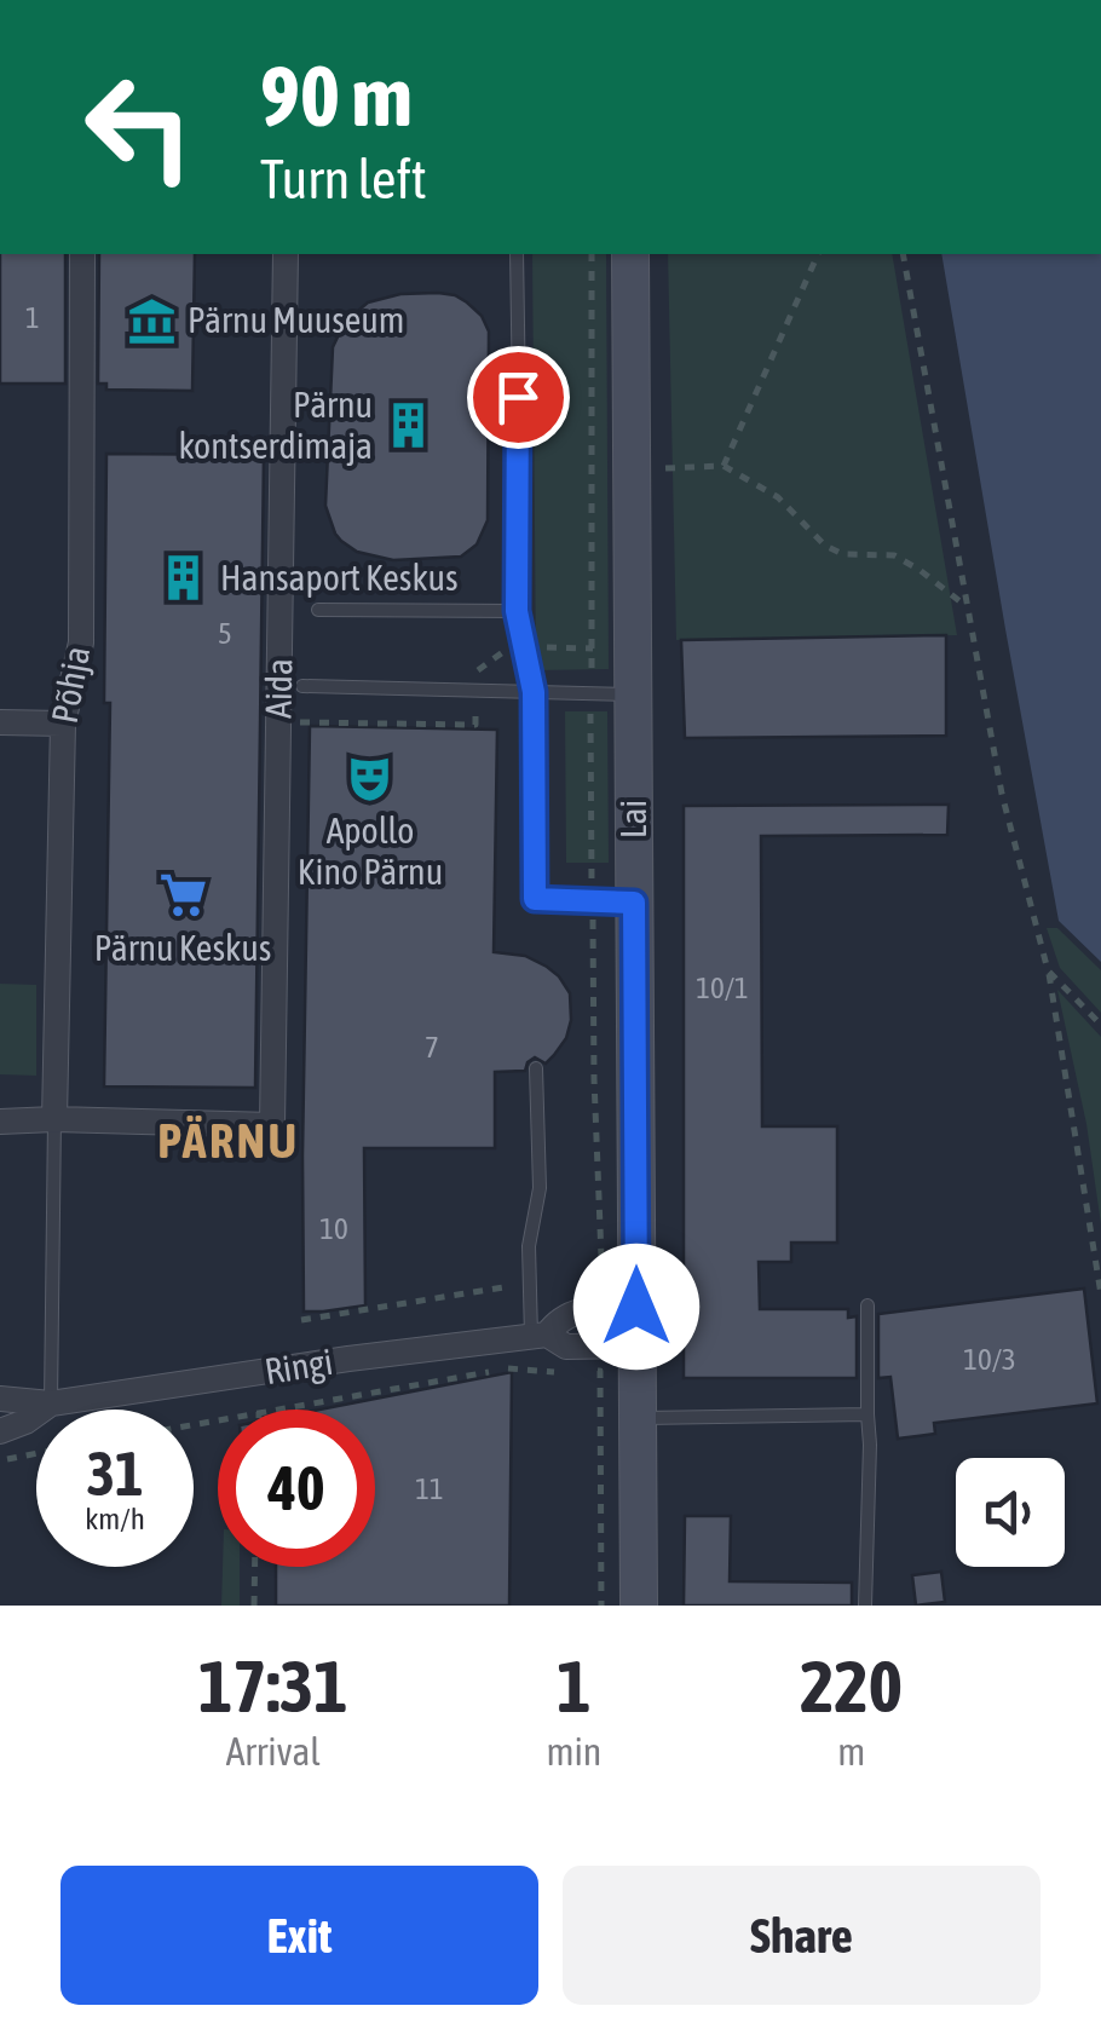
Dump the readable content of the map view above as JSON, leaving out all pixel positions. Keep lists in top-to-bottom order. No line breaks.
{"streets":{"street":["Põhja","Aida","Lai","Ringi"]},"crossings":[["Põhja","Aida"],["Lai","Ringi"]],"districts":["PÄRNU"],"places":{"museum":["Pärnu Muuseum"],"building":["Pärnu kontserdimaja","Hansaport Keskus"],"theatre":["Apollo Kino Pärnu"],"supermarket":["Pärnu Keskus"]},"house_numbers":["1","5","10/1","7","10","10/3","11"],"page":{"turn":["90 m","Turn left"],"speed":"31 km/h","limit":"40","eta":["17:31","Arrival","1","min","220","m"],"buttons":["Exit","Share"]}}
